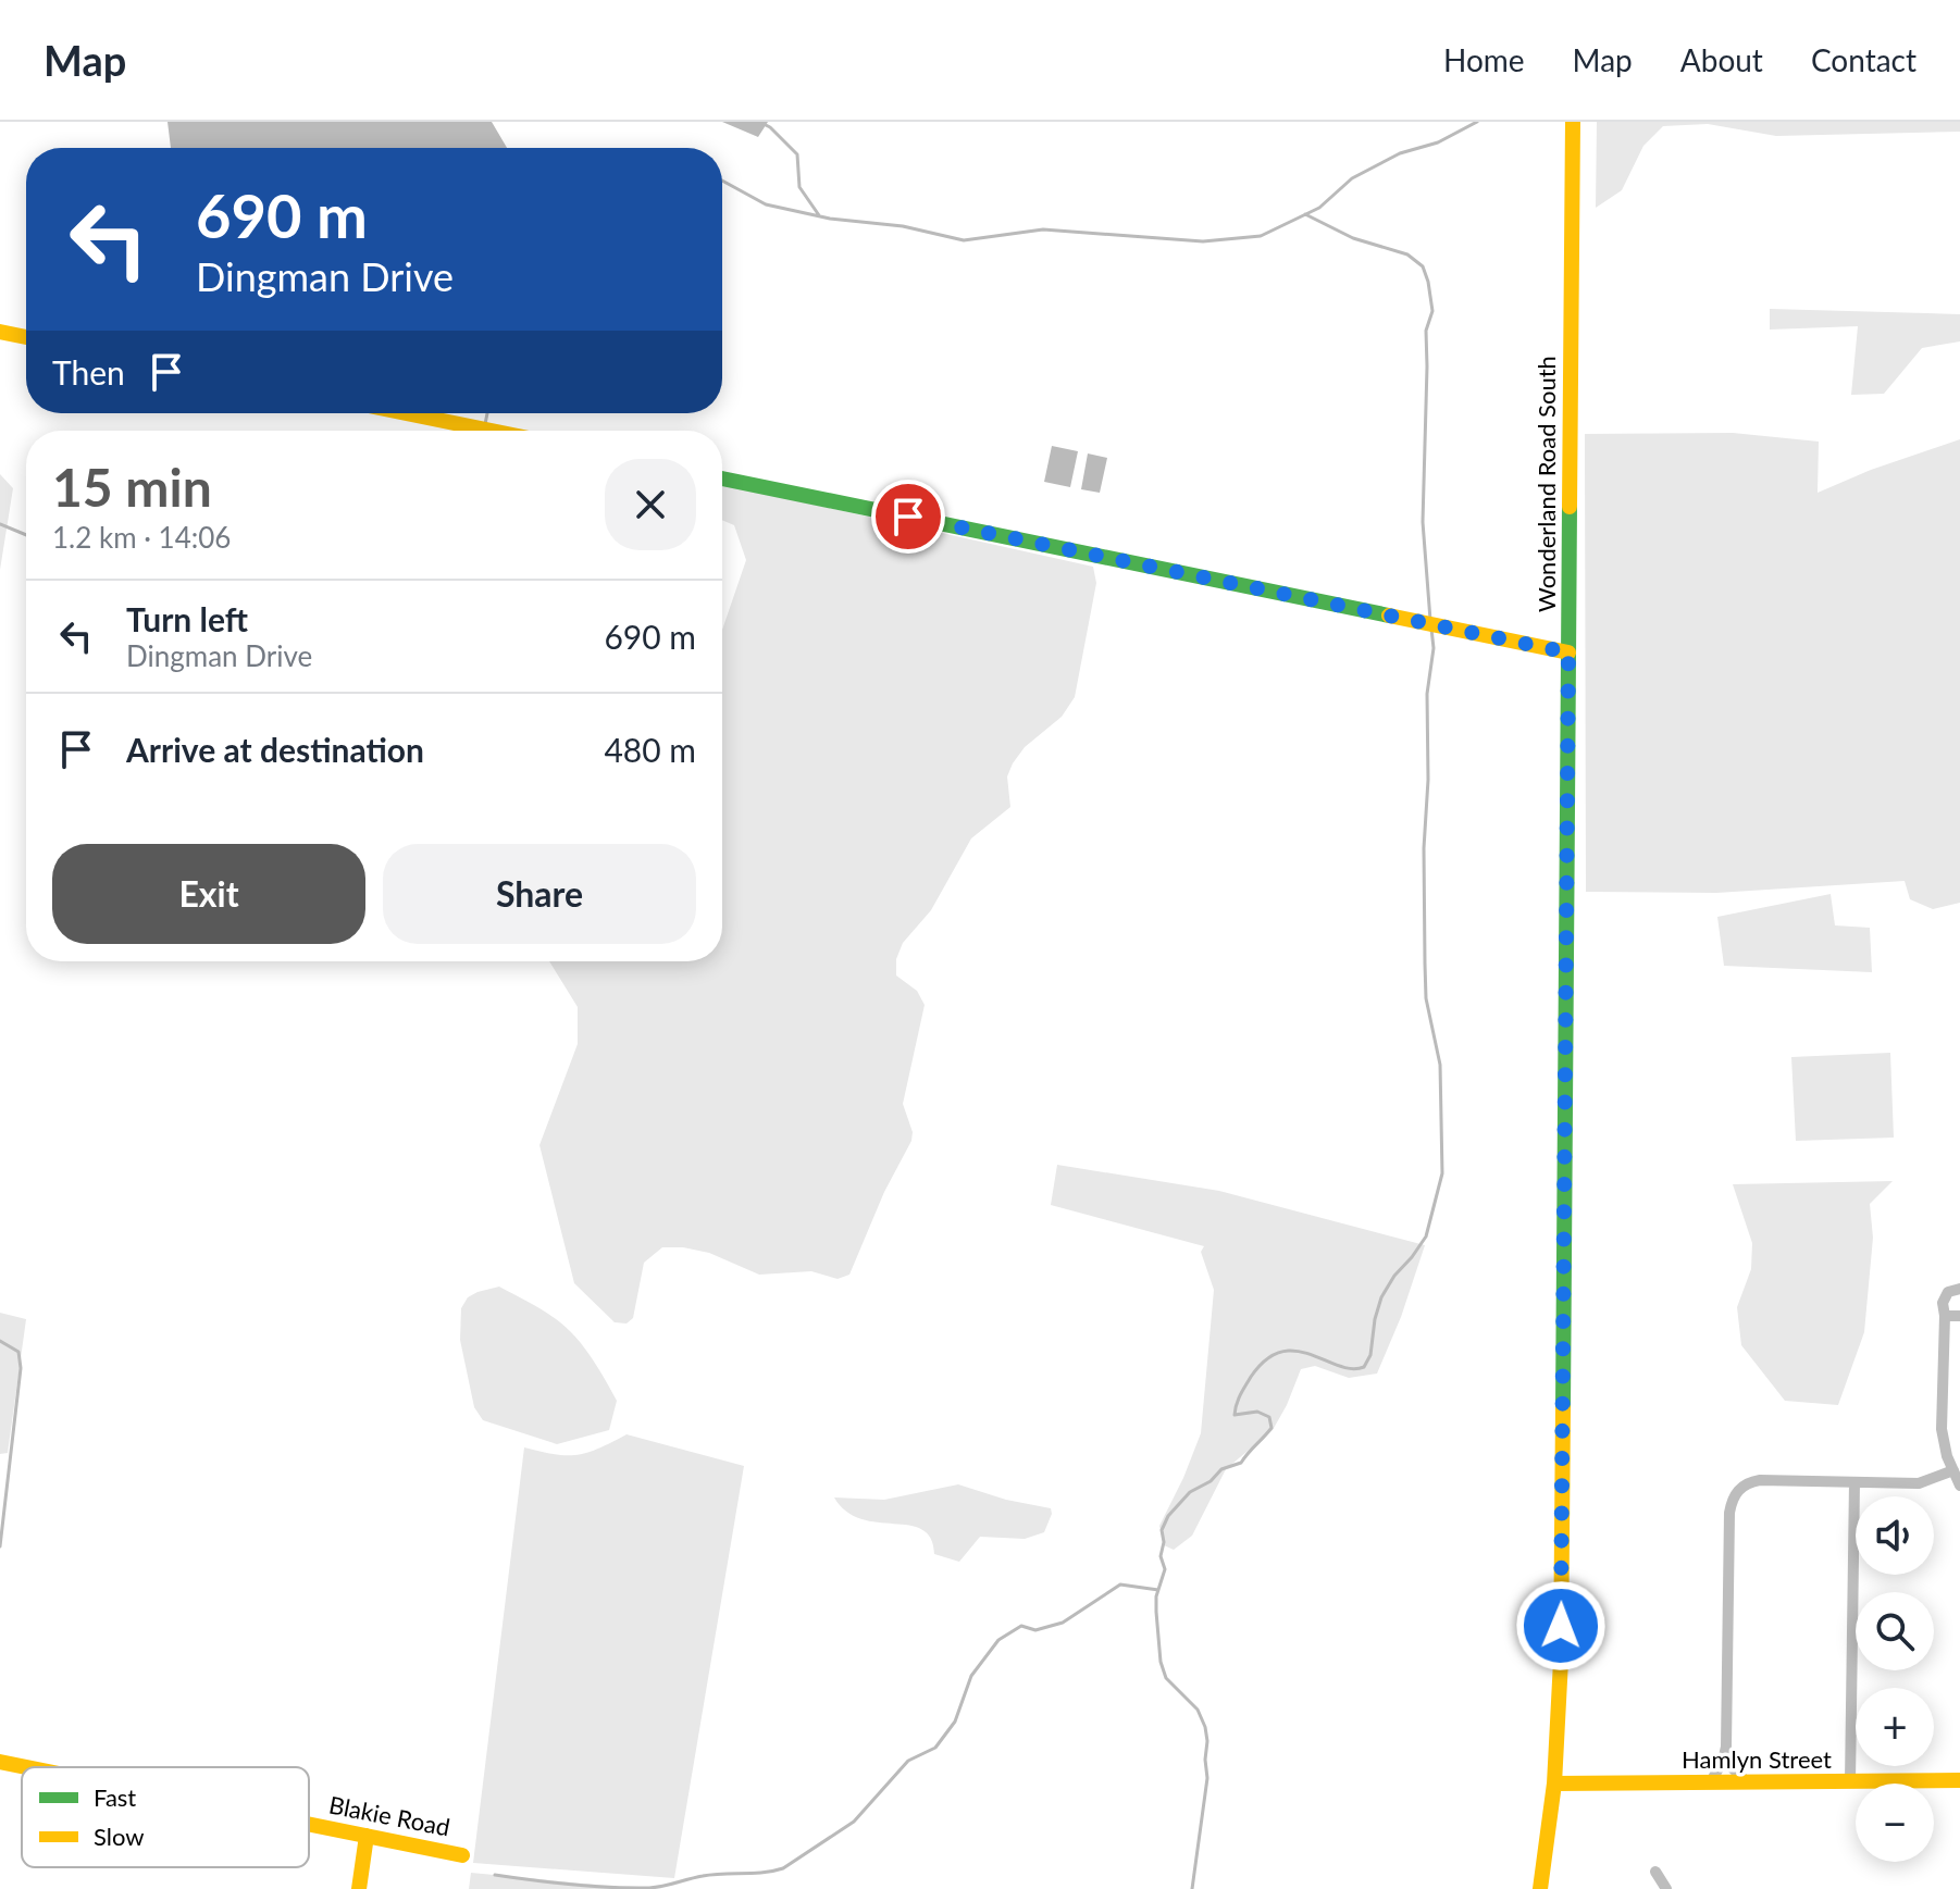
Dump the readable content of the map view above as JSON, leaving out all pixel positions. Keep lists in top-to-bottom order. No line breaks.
{"streets":{"street":["Wonderland Road South","Hamlyn Street","Blakie Road"]},"crossings":[["Wonderland Road South","Hamlyn Street"]],"legend":["Fast","Slow"],"page":{"header":"Map","nav":["Home","Map","About","Contact"],"turn":["690 m","Dingman Drive"],"then":"Then","heading":["15 min","1.2 km · 14:06"],"list":[{"name":"Turn left","note":"Dingman Drive","value":"690 m"},{"name":"Arrive at destination","value":"480 m"}],"buttons":["Exit","Share"],"map_buttons":["+","−"]}}
